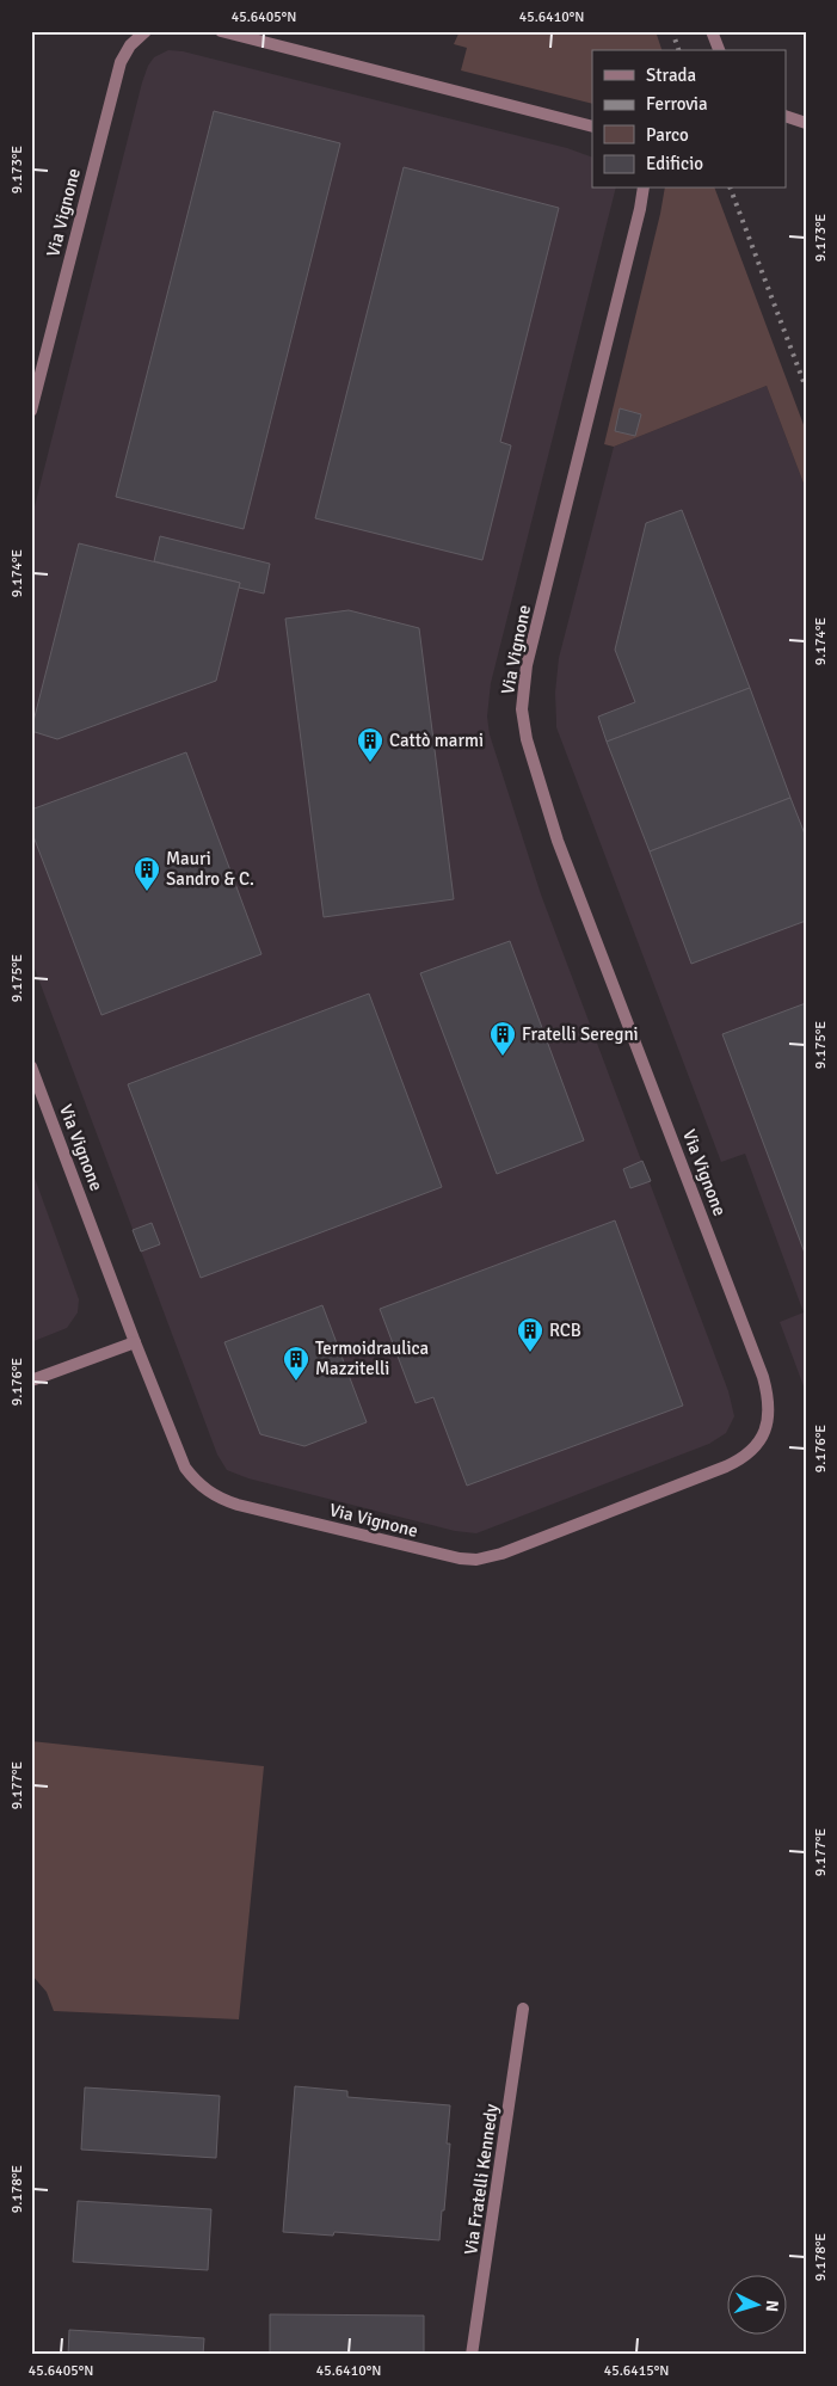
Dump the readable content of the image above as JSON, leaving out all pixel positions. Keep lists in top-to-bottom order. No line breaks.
{"streets":{"street":["Via Vignone","Via Fratelli Kennedy"]},"places":{"building":["Cattò marmi","Mauri Sandro & C.","Fratelli Seregni","RCB","Termoidraulica Mazzitelli"]},"legend":["Strada","Ferrovia","Parco","Edificio"],"north":"right","coordinates":["45.6405°N","45.6410°N","9.173°E","9.174°E","9.175°E","9.176°E","9.177°E","9.178°E","45.6415°N"]}
